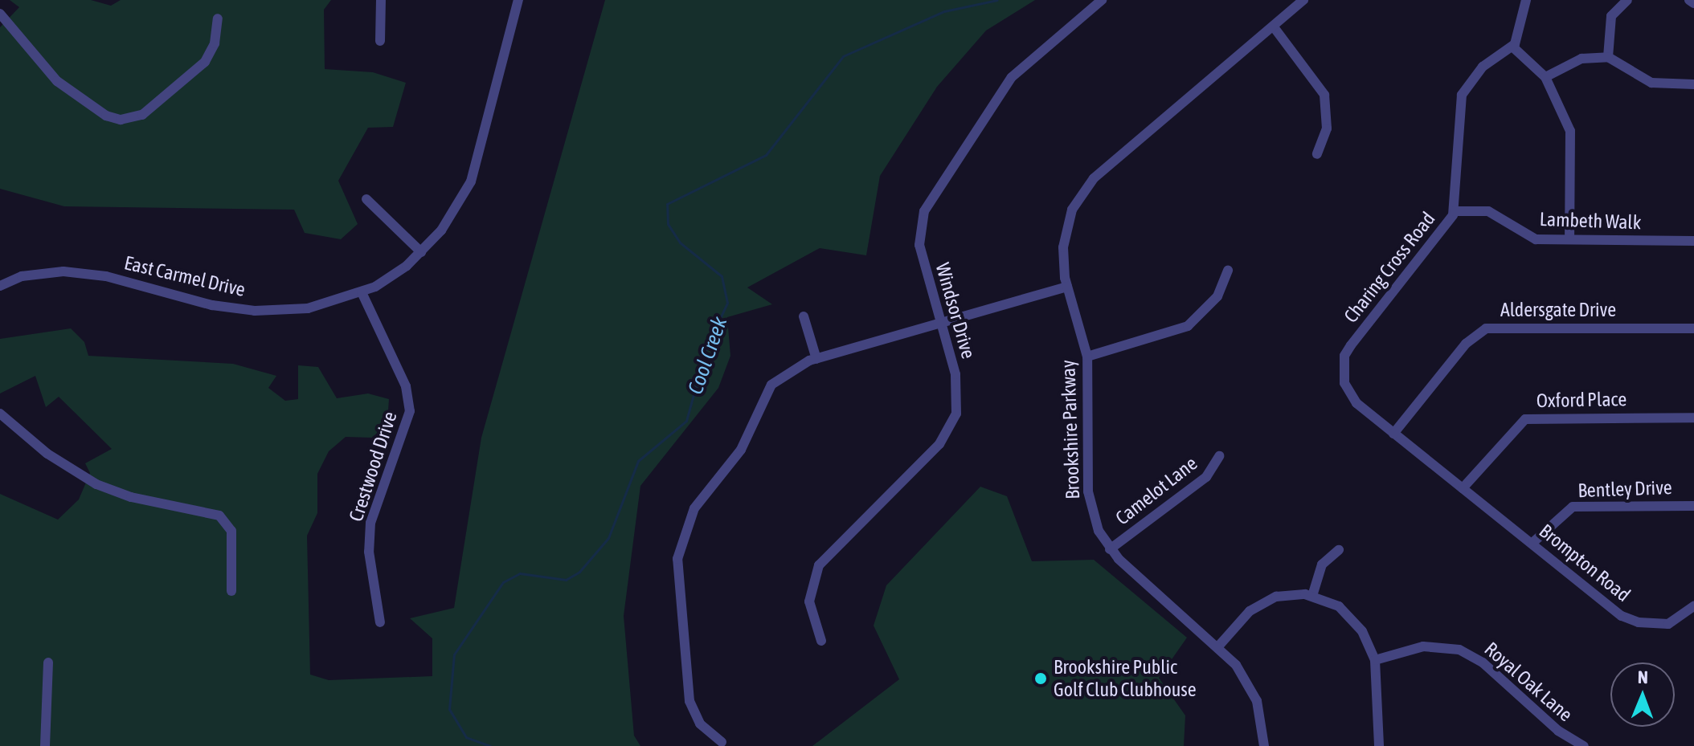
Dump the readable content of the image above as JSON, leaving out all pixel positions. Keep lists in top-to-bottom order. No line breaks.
{"streets":{"street":["Lambeth Walk","Charing Cross Road","East Carmel Drive","Aldersgate Drive","Windsor Drive","Oxford Place","Brookshire Parkway","Crestwood Drive","Bentley Drive","Camelot Lane","Brompton Road","Royal Oak Lane"]},"crossings":[["Lambeth Walk","Charing Cross Road"],["Charing Cross Road","Aldersgate Drive"],["Charing Cross Road","Oxford Place"],["Charing Cross Road","Brompton Road"],["East Carmel Drive","Crestwood Drive"],["Oxford Place","Brompton Road"],["Brookshire Parkway","Camelot Lane"],["Bentley Drive","Brompton Road"]],"water":["Cool Creek"],"places":["Brookshire Public Golf Club Clubhouse"],"north":"top"}
